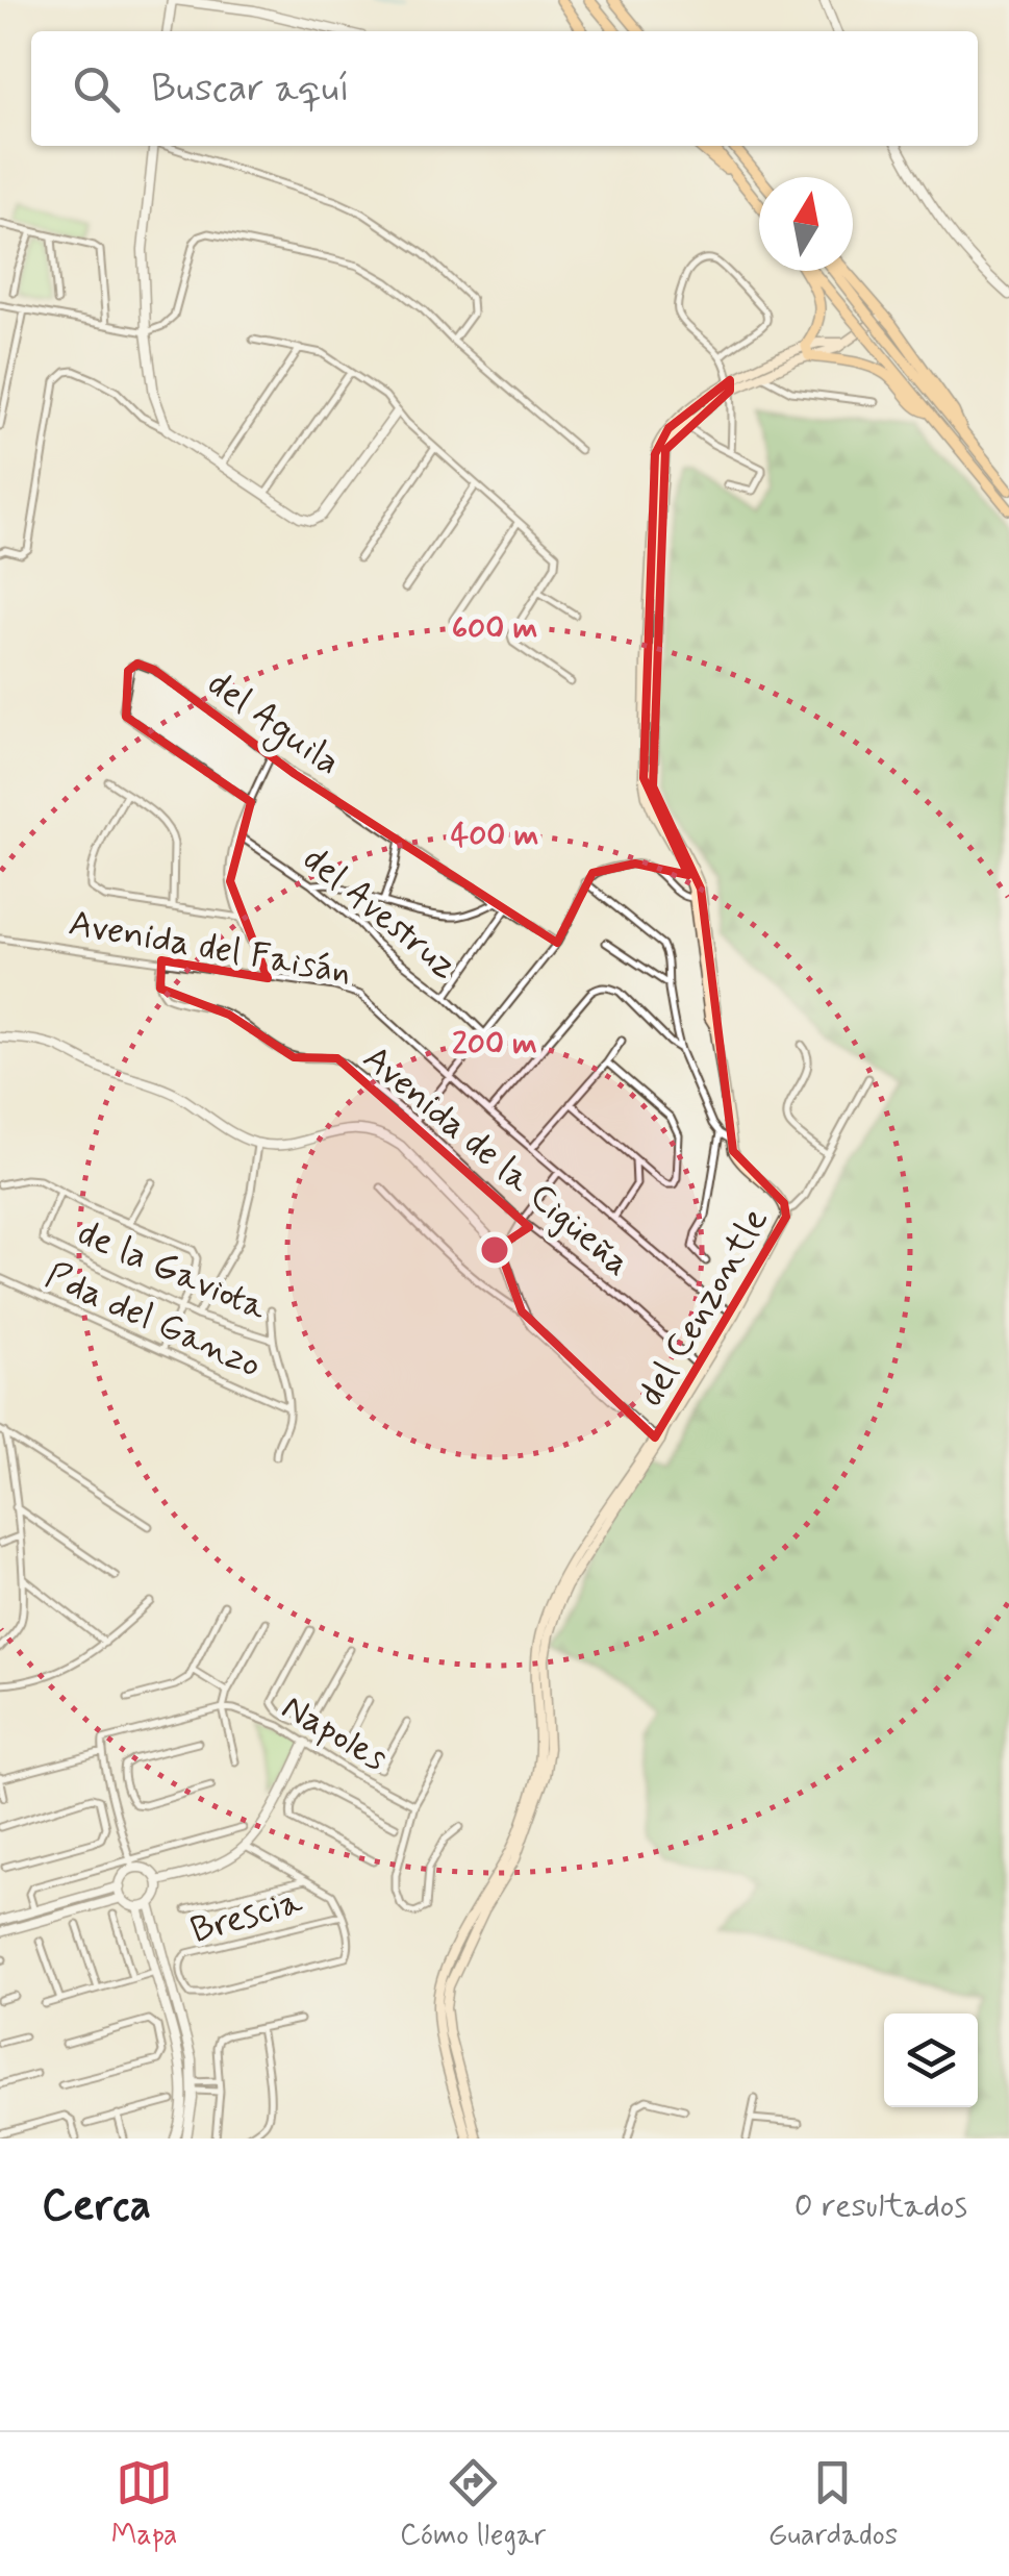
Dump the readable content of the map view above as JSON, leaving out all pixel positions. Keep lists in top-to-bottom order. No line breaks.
{"streets":{"main road":["del Cenzontle"],"street":["del Aguila","del Avestruz","Avenida del Faisán","Avenida de la Cigüeña","de la Gaviota","Pda del Ganzo","Napoles","Brescia"]},"crossings":[["Avenida del Faisán","Avenida de la Cigüeña"],["Avenida del Faisán","del Cenzontle"],["Avenida de la Cigüeña","del Cenzontle"]],"north":"top","page":{"search":"Buscar aquí","heading":["Cerca","0 resultados"],"nav":["Mapa","Cómo llegar","Guardados"]},"rings":["600 m","400 m","200 m"]}
